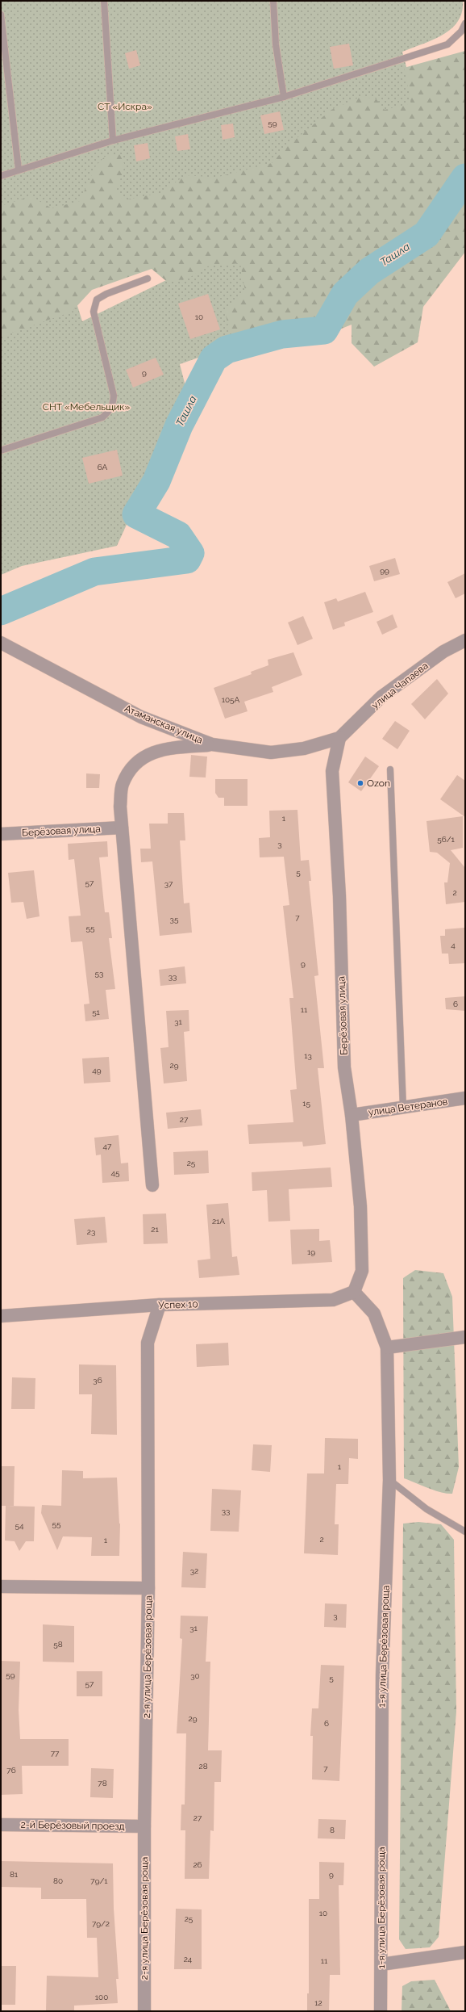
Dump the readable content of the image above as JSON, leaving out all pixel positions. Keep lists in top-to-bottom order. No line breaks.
{"streets":{"street":["улица Чапаева","Атаманская улица","Берёзовая улица","улица Ветеранов","Успех 10","1-я улица Берёзовая роща","2-я улица Берёзовая роща","2-й Берёзовый проезд"]},"crossings":[["улица Чапаева","Атаманская улица"],["улица Чапаева","Берёзовая улица"],["Атаманская улица","Берёзовая улица"],["Берёзовая улица","улица Ветеранов"],["Берёзовая улица","Успех 10"],["Берёзовая улица","1-я улица Берёзовая роща"],["Успех 10","1-я улица Берёзовая роща"],["Успех 10","2-я улица Берёзовая роща"],["2-я улица Берёзовая роща","2-й Берёзовый проезд"]],"water":["Ташла"],"parks":["СТ «Искра»","СНТ «Мебельщик»"],"places":["Ozon"],"house_numbers":["59","10","9","6А","99","105А","1","56/1","3","5","57","37","2","7","35","55","4","9","53","33","6","11","51","31","13","29","49","15","27","47","25","45","21А","21","23","19","36","1","33","55","54","2","1","32","3","31","58","59","30","5","57","29","6","77","28","7","76","78","27","8","26","81","9","80","79/1","10","25","79/2","24","11","100","12"]}
